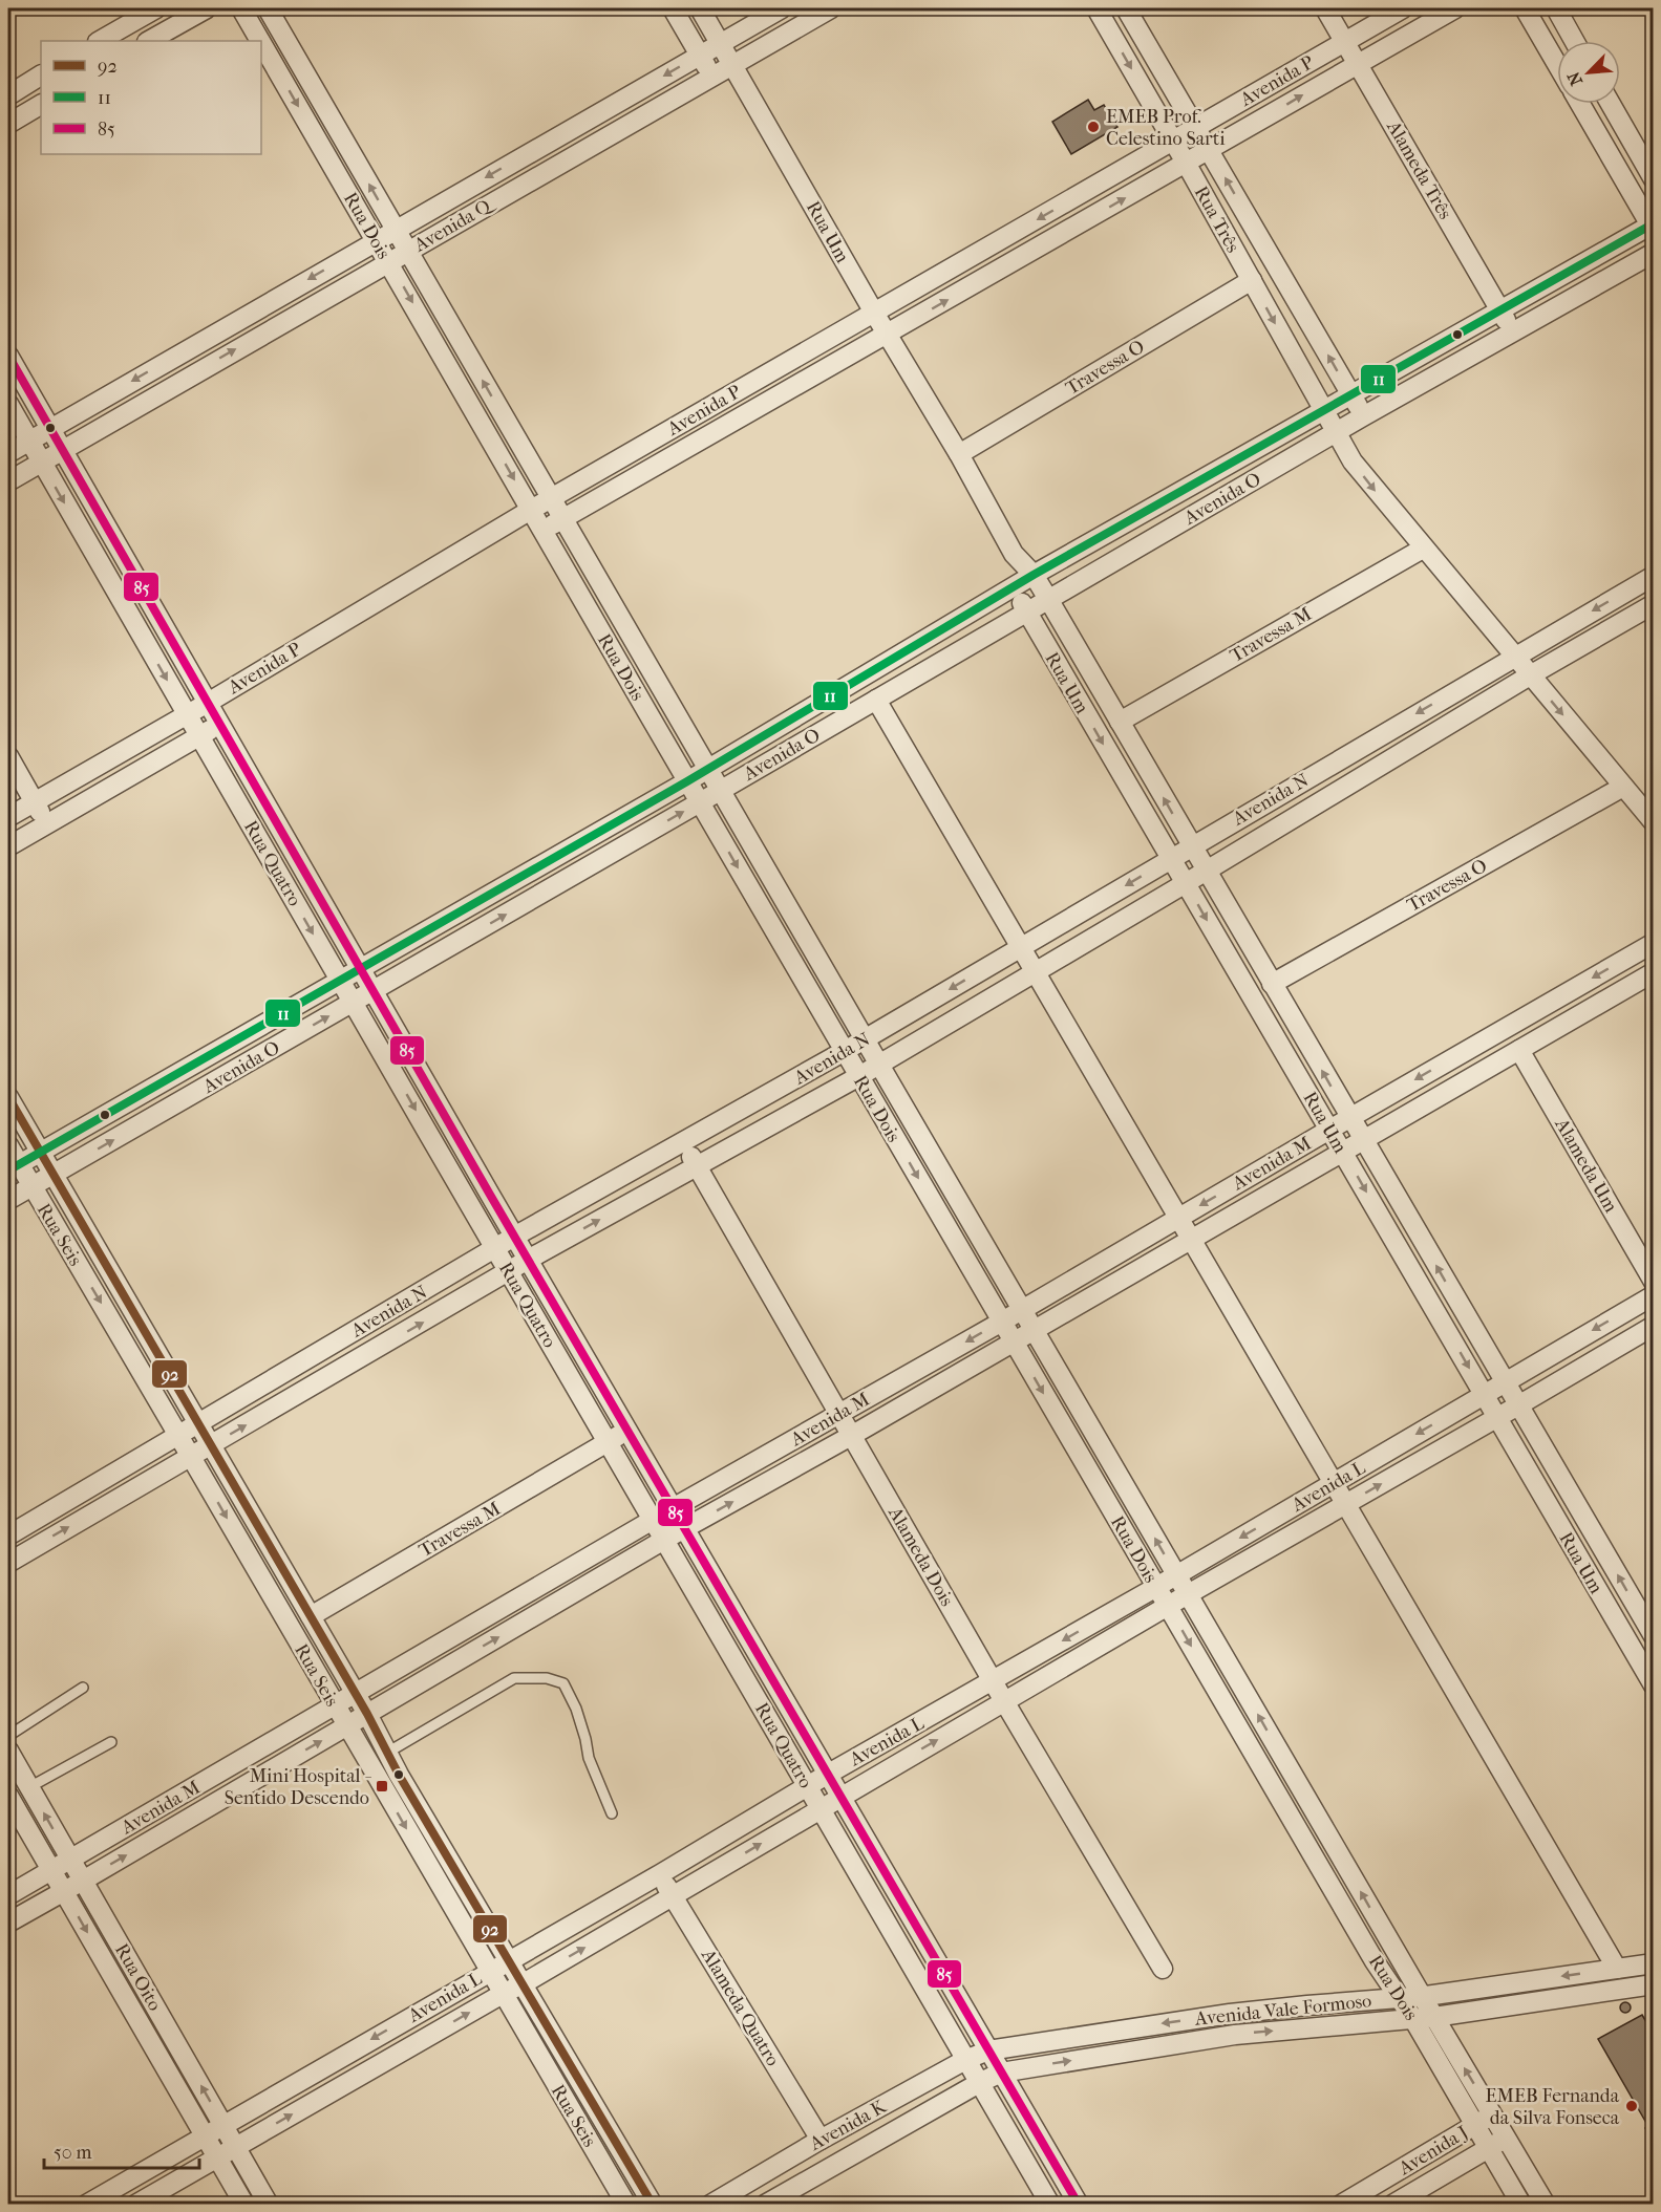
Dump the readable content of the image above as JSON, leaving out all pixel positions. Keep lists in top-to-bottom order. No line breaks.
{"streets":{"street":["Avenida P","Alameda Três","Rua Três","Rua Dois","Avenida Q","Rua Um","Travessa O","Avenida O","Travessa M","Avenida N","Rua Quatro","Avenida M","Alameda Um","Rua Seis","Avenida L","Alameda Dois","Rua Oito","Alameda Quatro","Avenida Vale Formoso","Avenida K","Avenida J"]},"crossings":[["Avenida P","Alameda Três"],["Avenida P","Rua Três"],["Avenida P","Rua Dois"],["Avenida P","Rua Um"],["Avenida P","Rua Quatro"],["Alameda Três","Avenida O"],["Rua Três","Travessa O"],["Rua Três","Avenida O"],["Rua Três","Travessa M"],["Rua Três","Avenida N"],["Rua Dois","Avenida Q"],["Rua Dois","Avenida O"],["Rua Dois","Avenida N"],["Rua Dois","Avenida M"],["Rua Dois","Avenida L"],["Rua Dois","Avenida Vale Formoso"],["Rua Dois","Avenida J"],["Avenida Q","Rua Um"],["Avenida Q","Rua Quatro"],["Rua Um","Travessa O"],["Rua Um","Avenida O"],["Rua Um","Travessa M"],["Rua Um","Avenida N"],["Rua Um","Avenida M"],["Rua Um","Avenida L"],["Avenida O","Rua Quatro"],["Avenida O","Rua Seis"],["Travessa M","Rua Quatro"],["Travessa M","Rua Seis"],["Avenida N","Rua Quatro"],["Avenida N","Rua Seis"],["Avenida N","Alameda Dois"],["Rua Quatro","Avenida M"],["Rua Quatro","Avenida L"],["Rua Quatro","Avenida Vale Formoso"],["Rua Quatro","Avenida K"],["Avenida M","Alameda Um"],["Avenida M","Rua Seis"],["Avenida M","Alameda Dois"],["Avenida M","Rua Oito"],["Rua Seis","Avenida L"],["Avenida L","Alameda Dois"],["Avenida L","Rua Oito"],["Avenida L","Alameda Quatro"],["Alameda Quatro","Avenida K"],["Avenida Vale Formoso","Avenida K"]],"places":{"other":["EMEB Prof. Celestino Sarti","EMEB Fernanda da Silva Fonseca"],"transit":["Mini Hospital - Sentido Descendo"]},"lines":["transit line 11","transit line 85","transit line 92"],"legend":["92","11","85"],"scale_bar":"50 m","north":"bottom left"}
